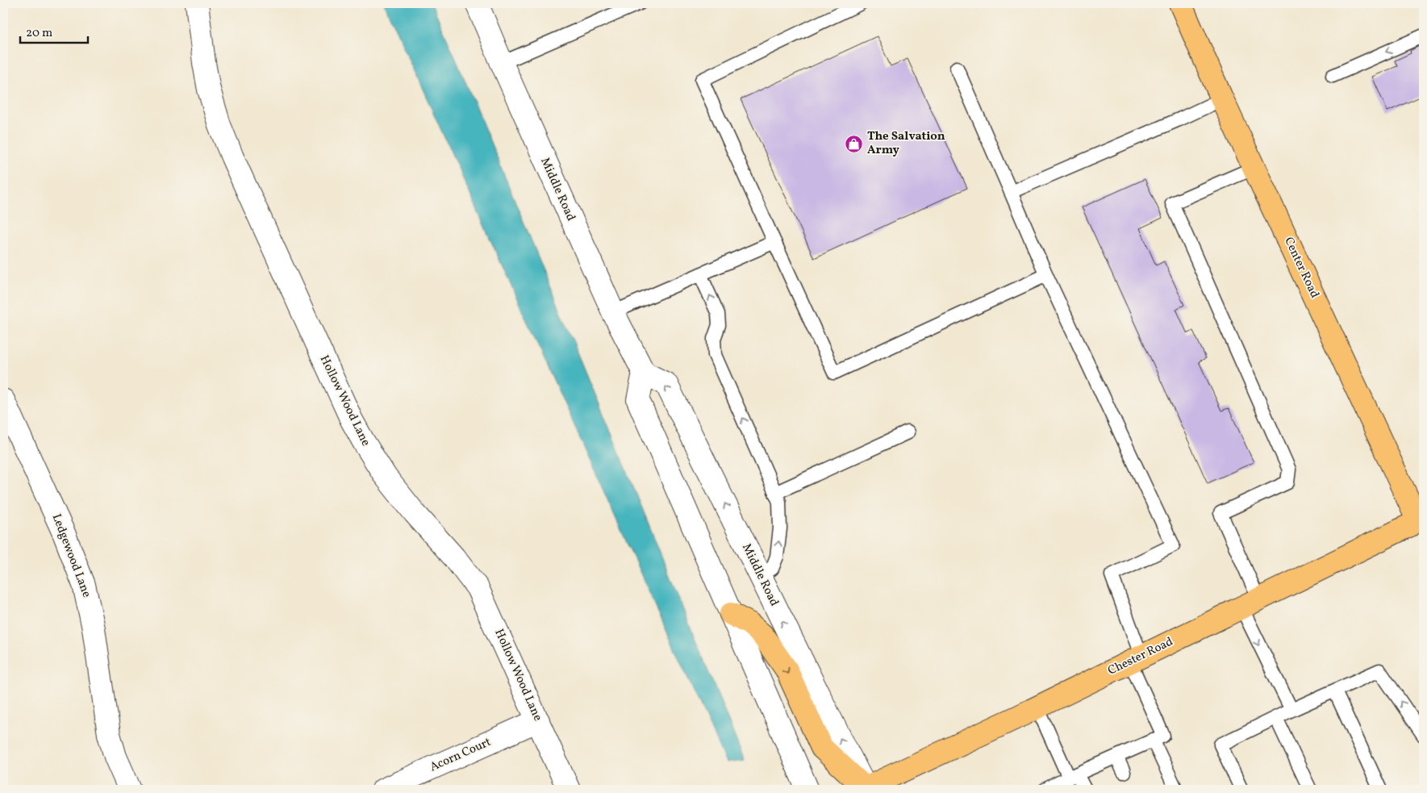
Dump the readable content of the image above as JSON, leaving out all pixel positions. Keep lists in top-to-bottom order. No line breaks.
{"streets":{"main road":["Center Road","Chester Road"],"street":["Middle Road","Hollow Wood Lane","Ledgewood Lane","Acorn Court"]},"crossings":[["Middle Road","Chester Road"],["Center Road","Chester Road"],["Hollow Wood Lane","Acorn Court"]],"places":{"shop":["The Salvation Army"]},"scale_bar":"20 m"}
